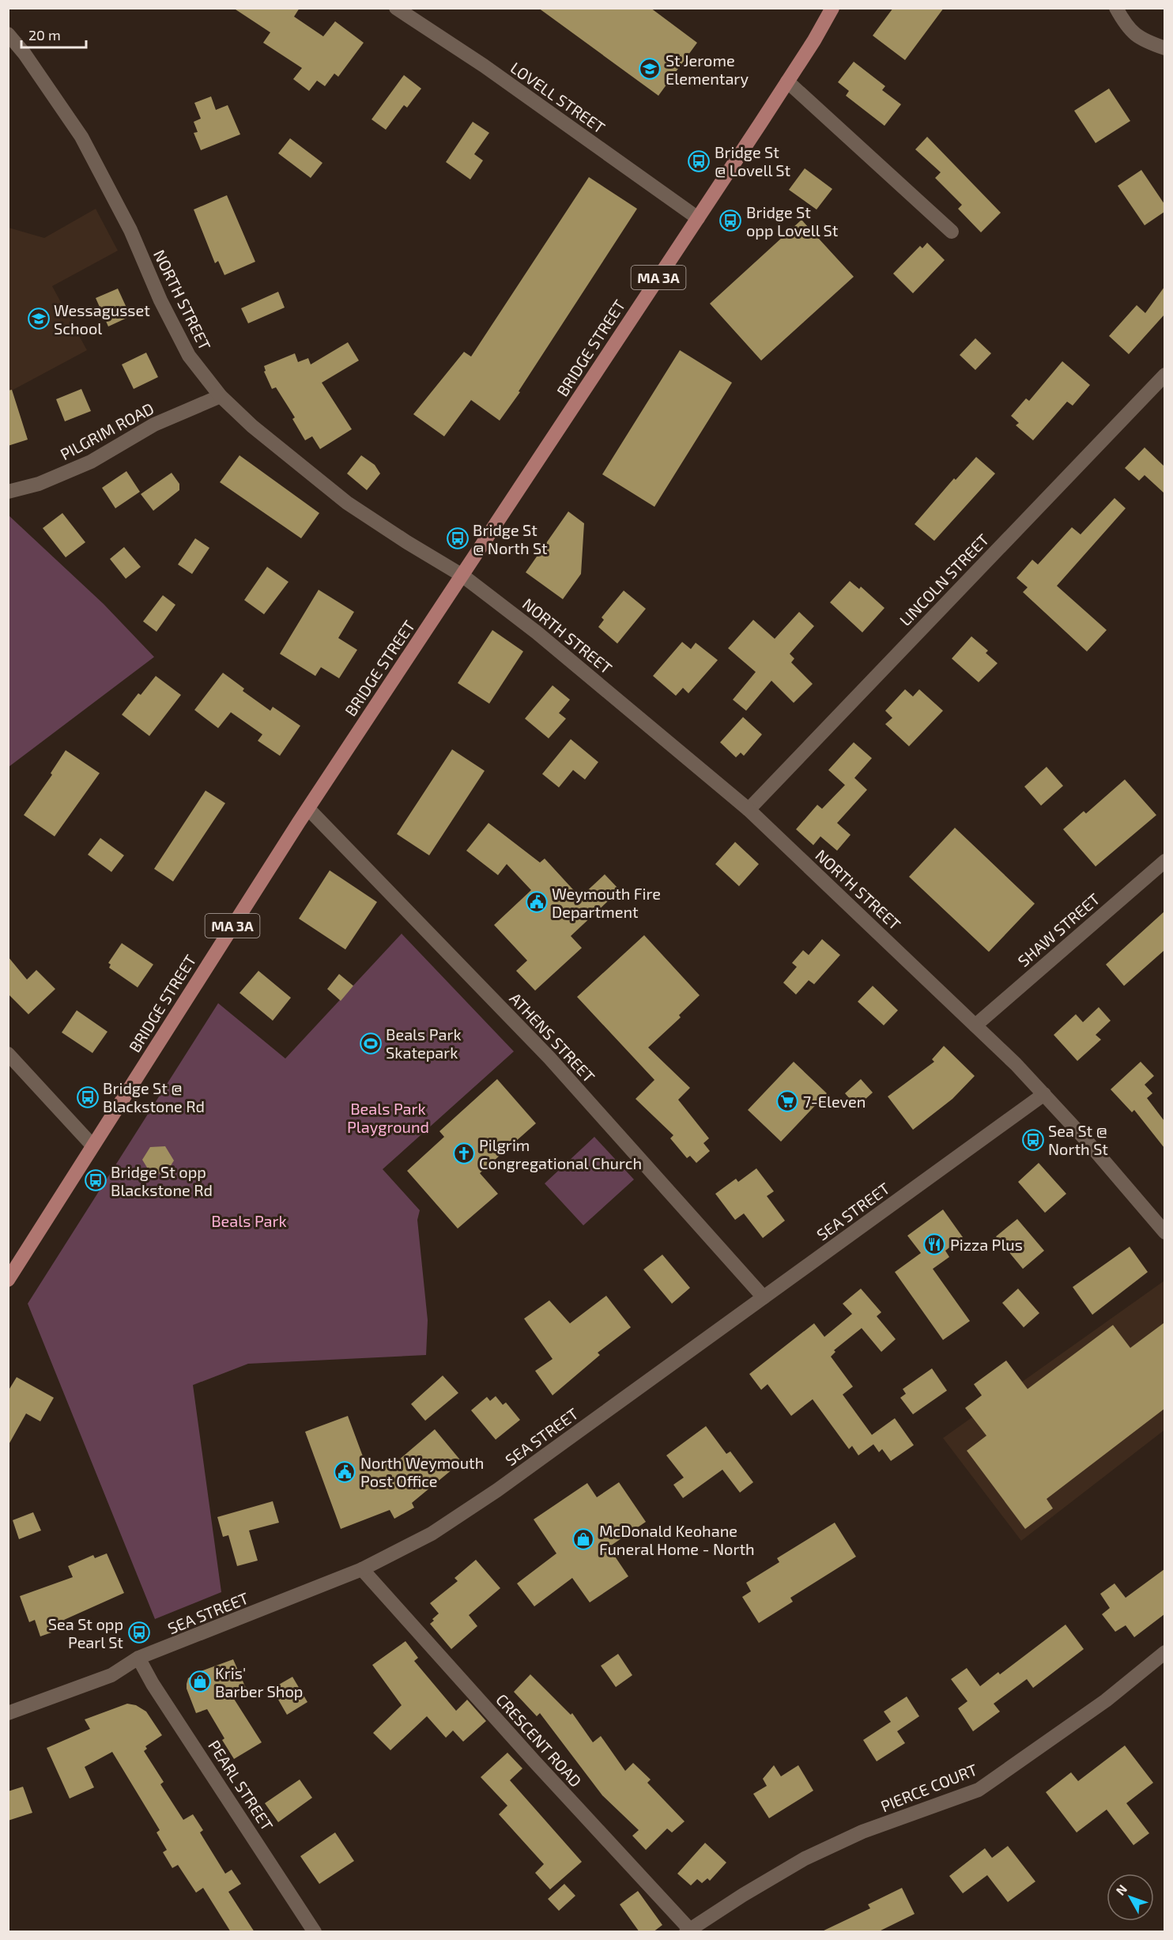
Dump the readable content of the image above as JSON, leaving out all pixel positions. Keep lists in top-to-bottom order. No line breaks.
{"streets":{"main road":["MA 3A","BRIDGE STREET"],"street":["LOVELL STREET","NORTH STREET","PILGRIM ROAD","LINCOLN STREET","SHAW STREET","ATHENS STREET","SEA STREET","CRESCENT ROAD","PEARL STREET","PIERCE COURT"]},"crossings":[["LOVELL STREET","BRIDGE STREET"],["NORTH STREET","BRIDGE STREET"],["NORTH STREET","PILGRIM ROAD"],["NORTH STREET","LINCOLN STREET"],["NORTH STREET","SHAW STREET"],["NORTH STREET","SEA STREET"],["BRIDGE STREET","ATHENS STREET"],["ATHENS STREET","SEA STREET"],["SEA STREET","CRESCENT ROAD"],["SEA STREET","PEARL STREET"],["CRESCENT ROAD","PIERCE COURT"]],"parks":["Beals Park Playground","Beals Park"],"places":{"school or university":["St Jerome Elementary","Wessagusset School"],"bus stop":["Bridge St @ Lovell St","Bridge St opp Lovell St","Bridge St @ North St","Bridge St @ Blackstone Rd","Sea St @ North St","Bridge St opp Blackstone Rd","Sea St opp Pearl St"],"public building":["Weymouth Fire Department","North Weymouth Post Office"],"sports":["Beals Park Skatepark"],"supermarket":["7-Eleven"],"church":["Pilgrim Congregational Church"],"restaurant":["Pizza Plus"],"shop":["McDonald Keohane Funeral Home - North","Kris' Barber Shop"]},"scale_bar":"20 m","north":"top left"}
